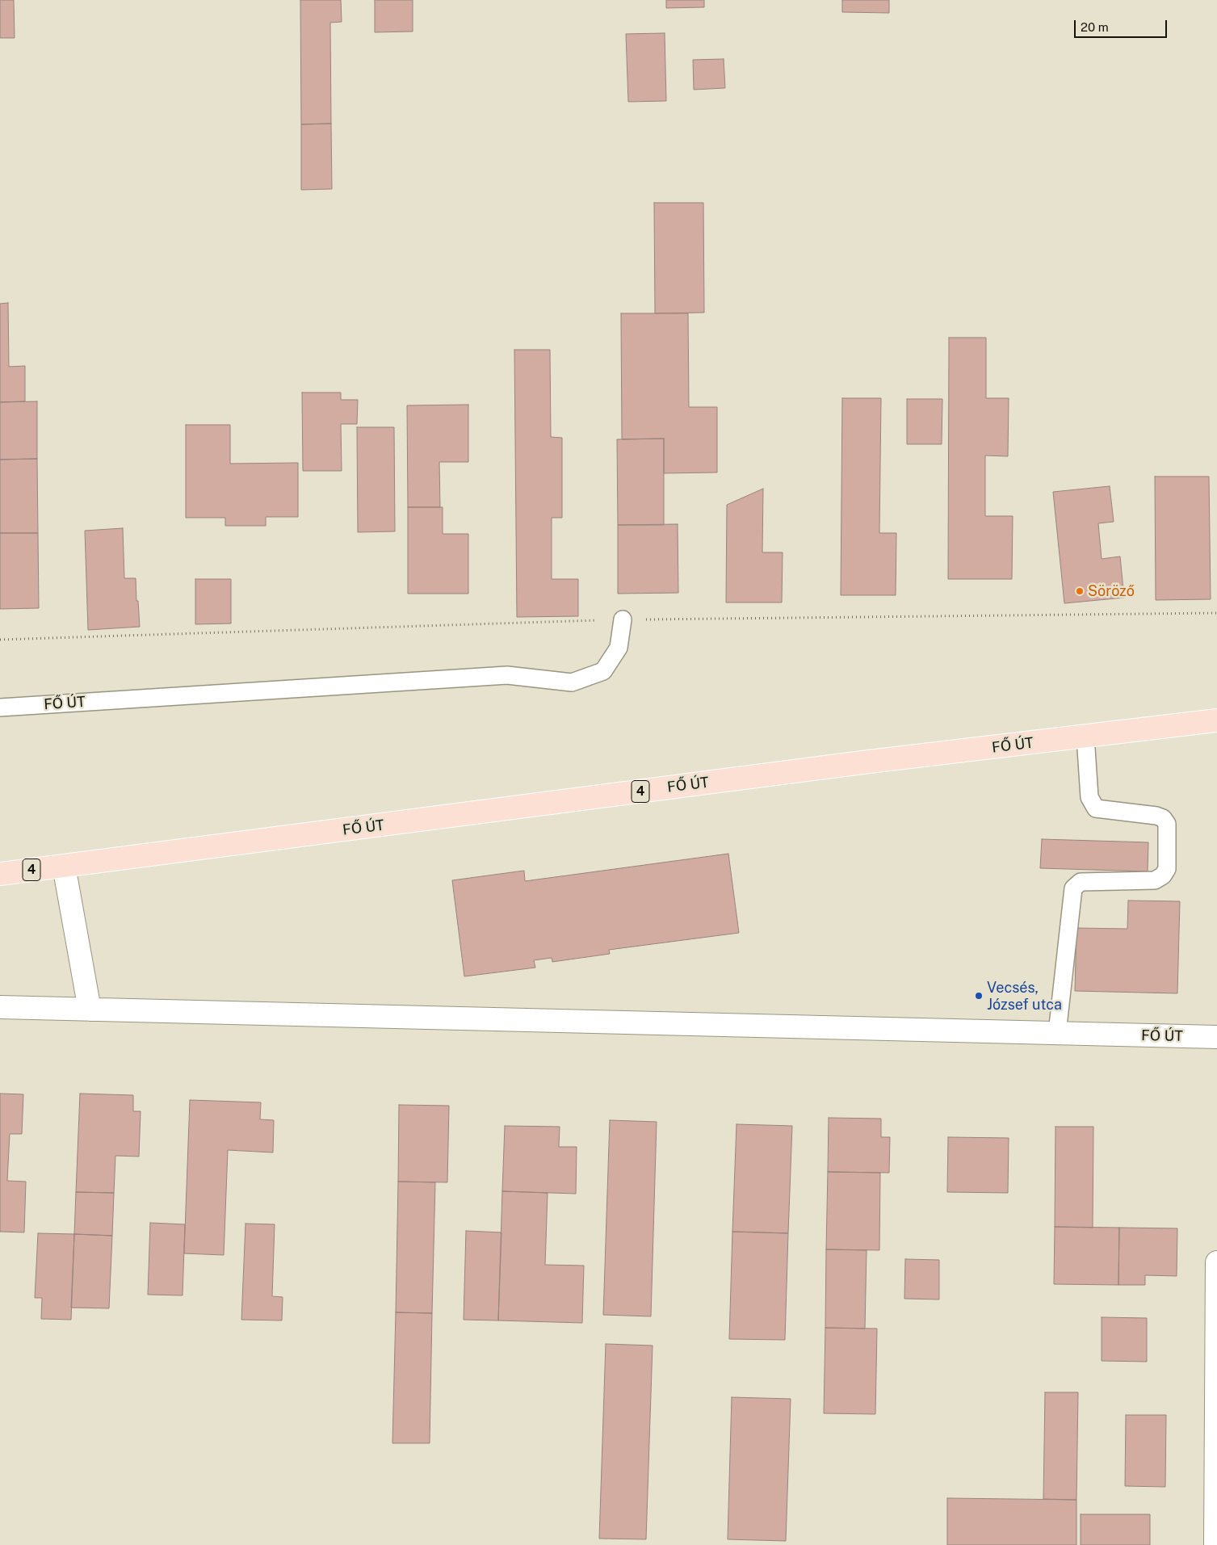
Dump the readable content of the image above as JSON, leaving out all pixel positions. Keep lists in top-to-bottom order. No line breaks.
{"streets":{"main road":["FŐ ÚT","4"]},"places":["Söröző","Vecsés, József utca"],"scale_bar":"20 m"}
